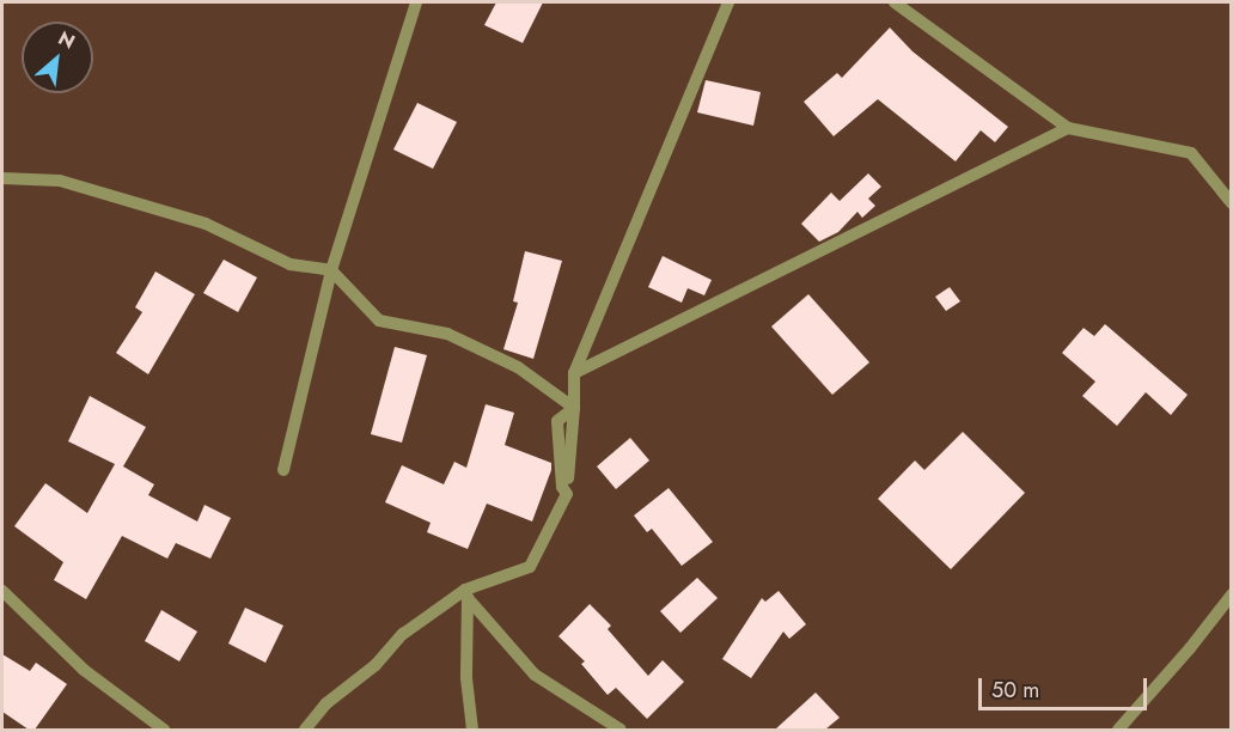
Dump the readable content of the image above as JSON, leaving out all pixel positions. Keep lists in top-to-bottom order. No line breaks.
{"scale_bar":"50 m","north":"top right"}
